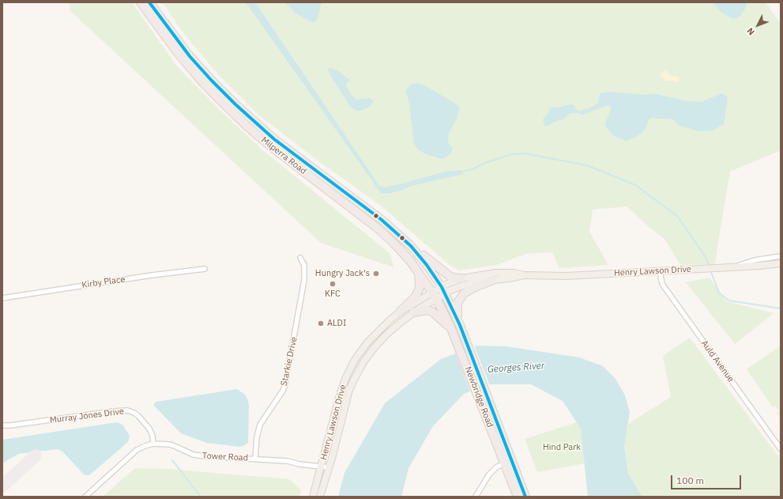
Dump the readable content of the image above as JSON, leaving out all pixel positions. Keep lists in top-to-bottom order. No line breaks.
{"streets":{"highway":["Milperra Road","Newbridge Road"],"main road":["Henry Lawson Drive"],"street":["Kirby Place","Starkie Drive","Auld Avenue","Murray Jones Drive","Tower Road"]},"crossings":[["Milperra Road","Henry Lawson Drive"],["Milperra Road","Newbridge Road"],["Henry Lawson Drive","Auld Avenue"],["Henry Lawson Drive","Newbridge Road"],["Henry Lawson Drive","Tower Road"],["Starkie Drive","Tower Road"],["Murray Jones Drive","Tower Road"]],"water":["Georges River"],"parks":["Hind Park"],"places":["Hungry Jack's","KFC","ALDI"],"scale_bar":"100 m","north":"bottom left"}
